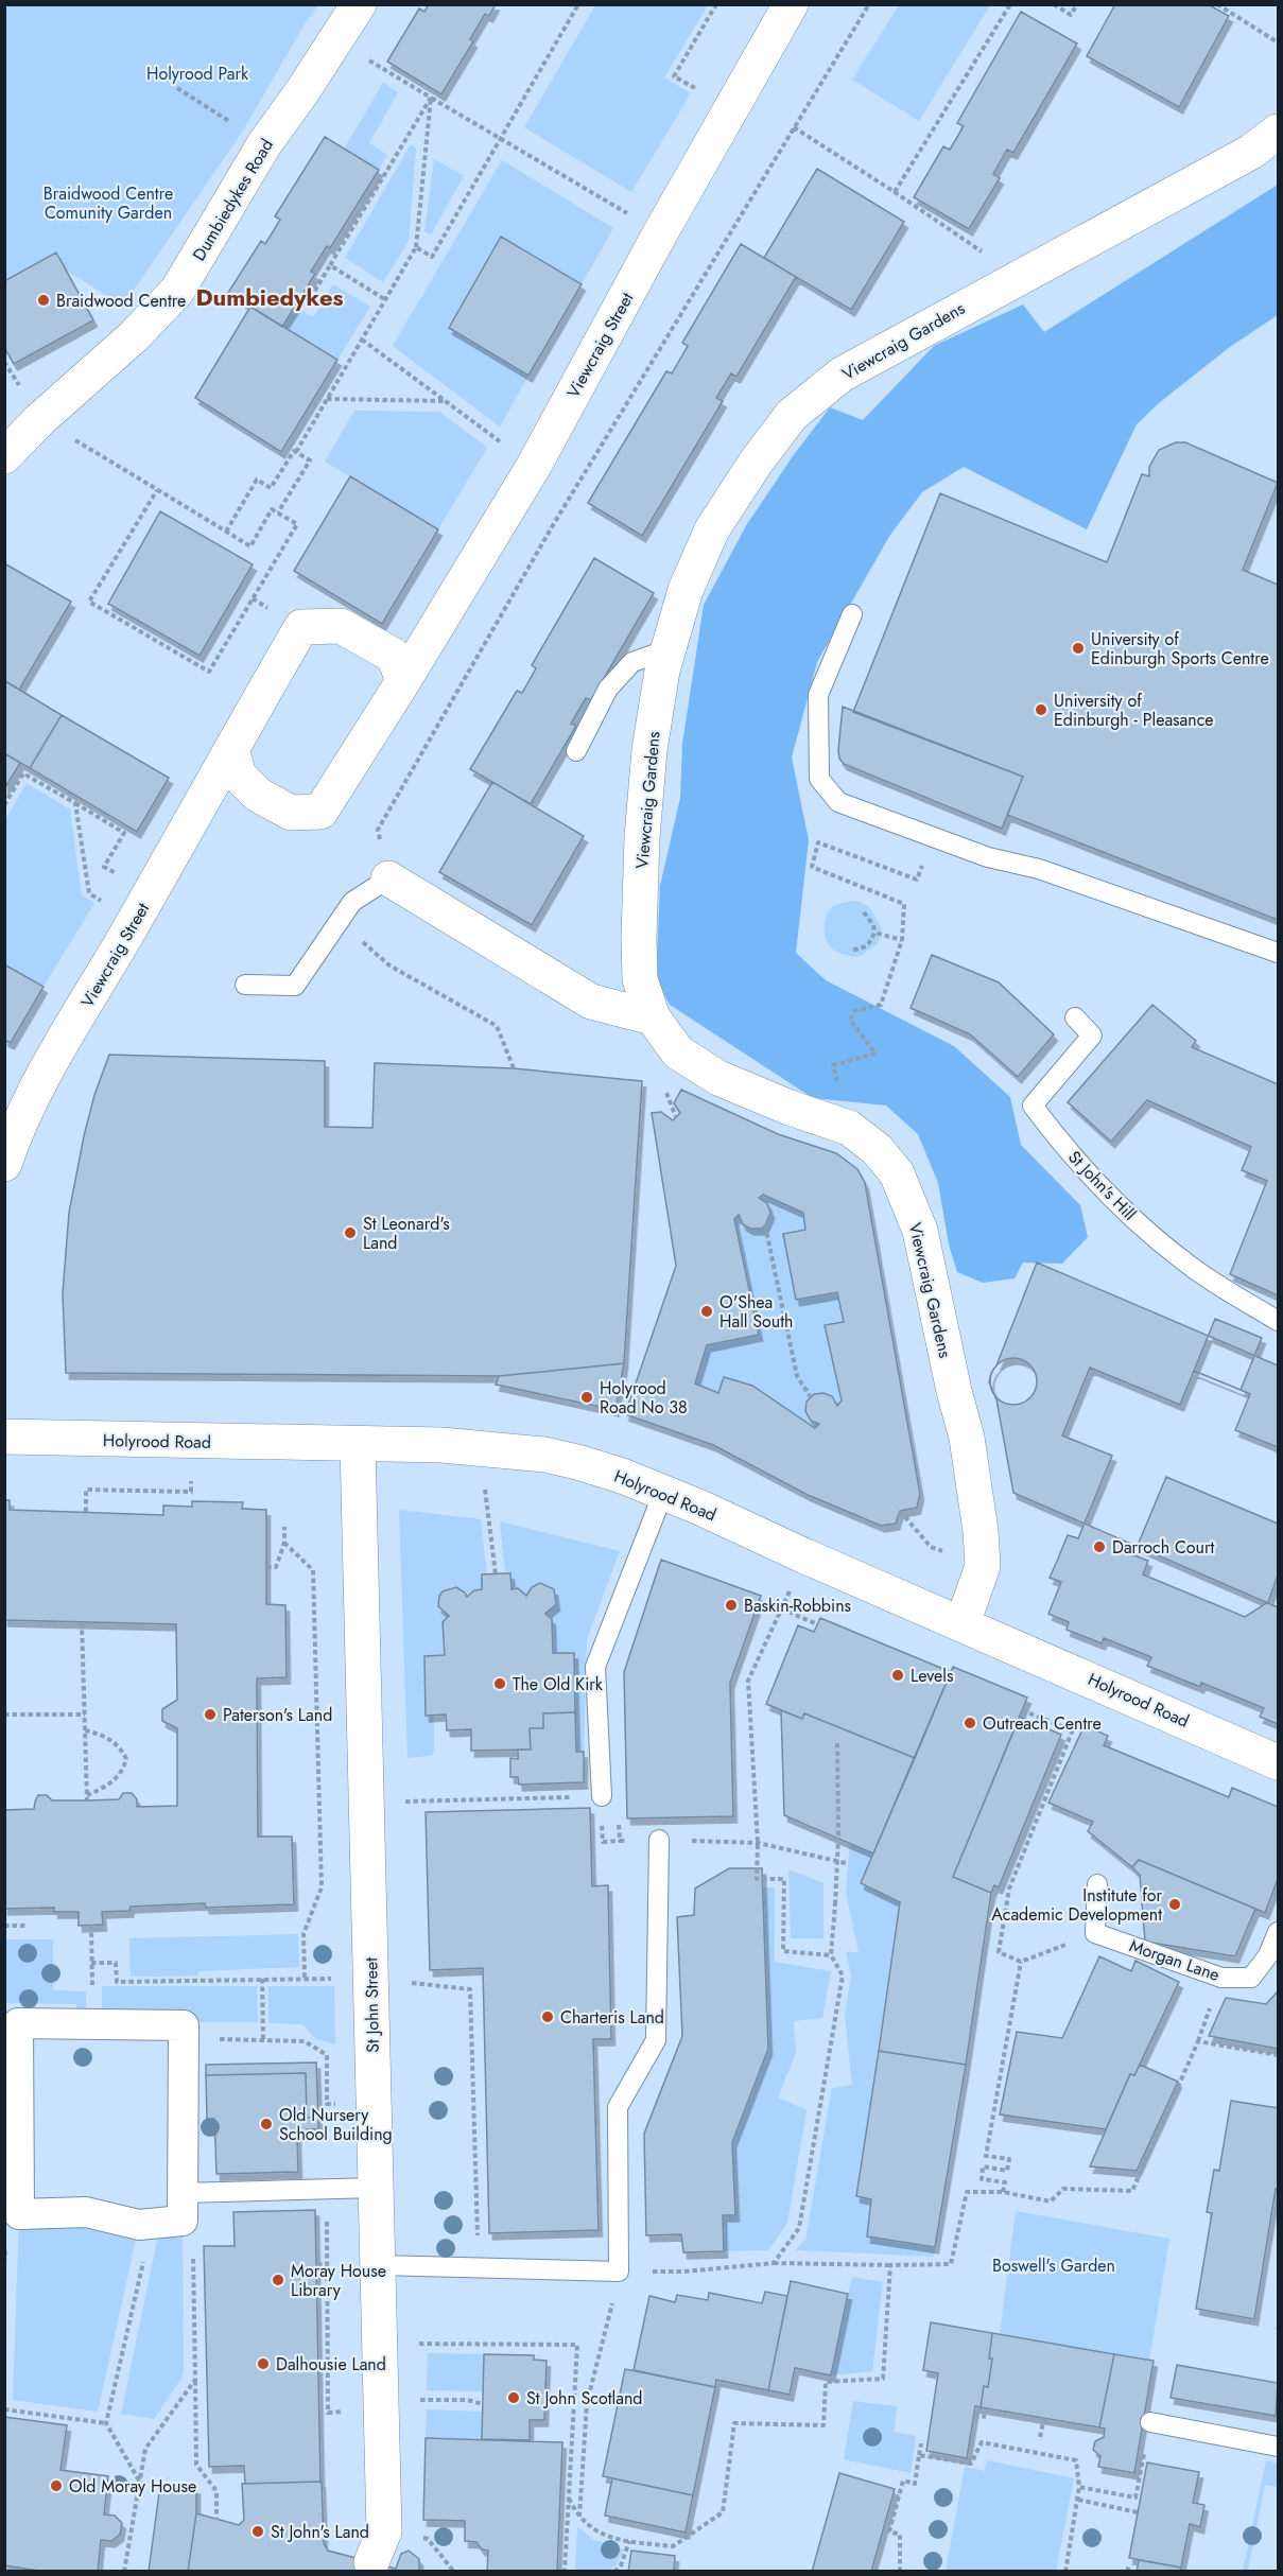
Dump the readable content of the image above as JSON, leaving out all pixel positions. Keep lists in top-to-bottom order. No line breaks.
{"streets":{"street":["Dumbiedykes Road","Viewcraig Gardens","Viewcraig Street","Holyrood Road","St John Street"],"lane":["St John's Hill","Morgan Lane"]},"crossings":[["Viewcraig Gardens","Holyrood Road"],["Holyrood Road","St John Street"]],"districts":["Dumbiedykes"],"parks":["Holyrood Park","Braidwood Centre Comunity Garden","Boswell's Garden"],"places":["Braidwood Centre","University of Edinburgh Sports Centre","University of Edinburgh - Pleasance","St Leonard's Land","O'Shea Hall South","Holyrood Road No 38","Darroch Court","Baskin-Robbins","Levels","The Old Kirk","Paterson's Land","Outreach Centre","Institute for Academic Development","Charteris Land","Old Nursery School Building","Moray House Library","Dalhousie Land","St John Scotland","Old Moray House","St John's Land"]}
